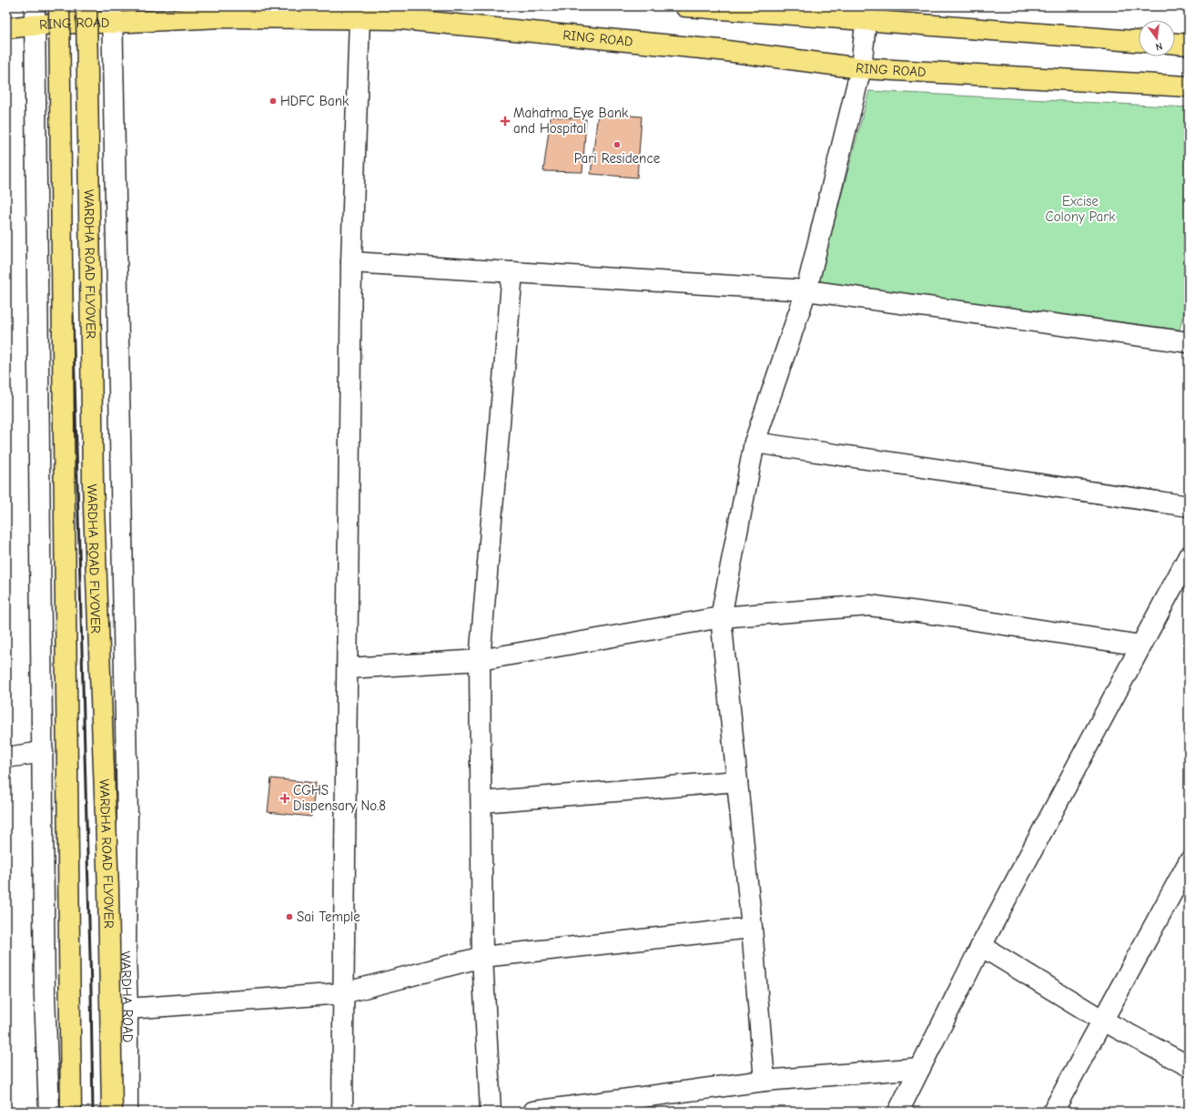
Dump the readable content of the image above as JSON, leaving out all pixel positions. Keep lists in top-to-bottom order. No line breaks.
{"streets":{"main road":["RING ROAD","WARDHA ROAD FLYOVER"],"street":["WARDHA ROAD"]},"crossings":[["RING ROAD","WARDHA ROAD"]],"parks":["Excise Colony Park"],"places":{"other":["HDFC Bank","Pari Residence","Sai Temple"],"health":["Mahatma Eye Bank and Hospital","CGHS Dispensary No.8"]},"north":"bottom"}
